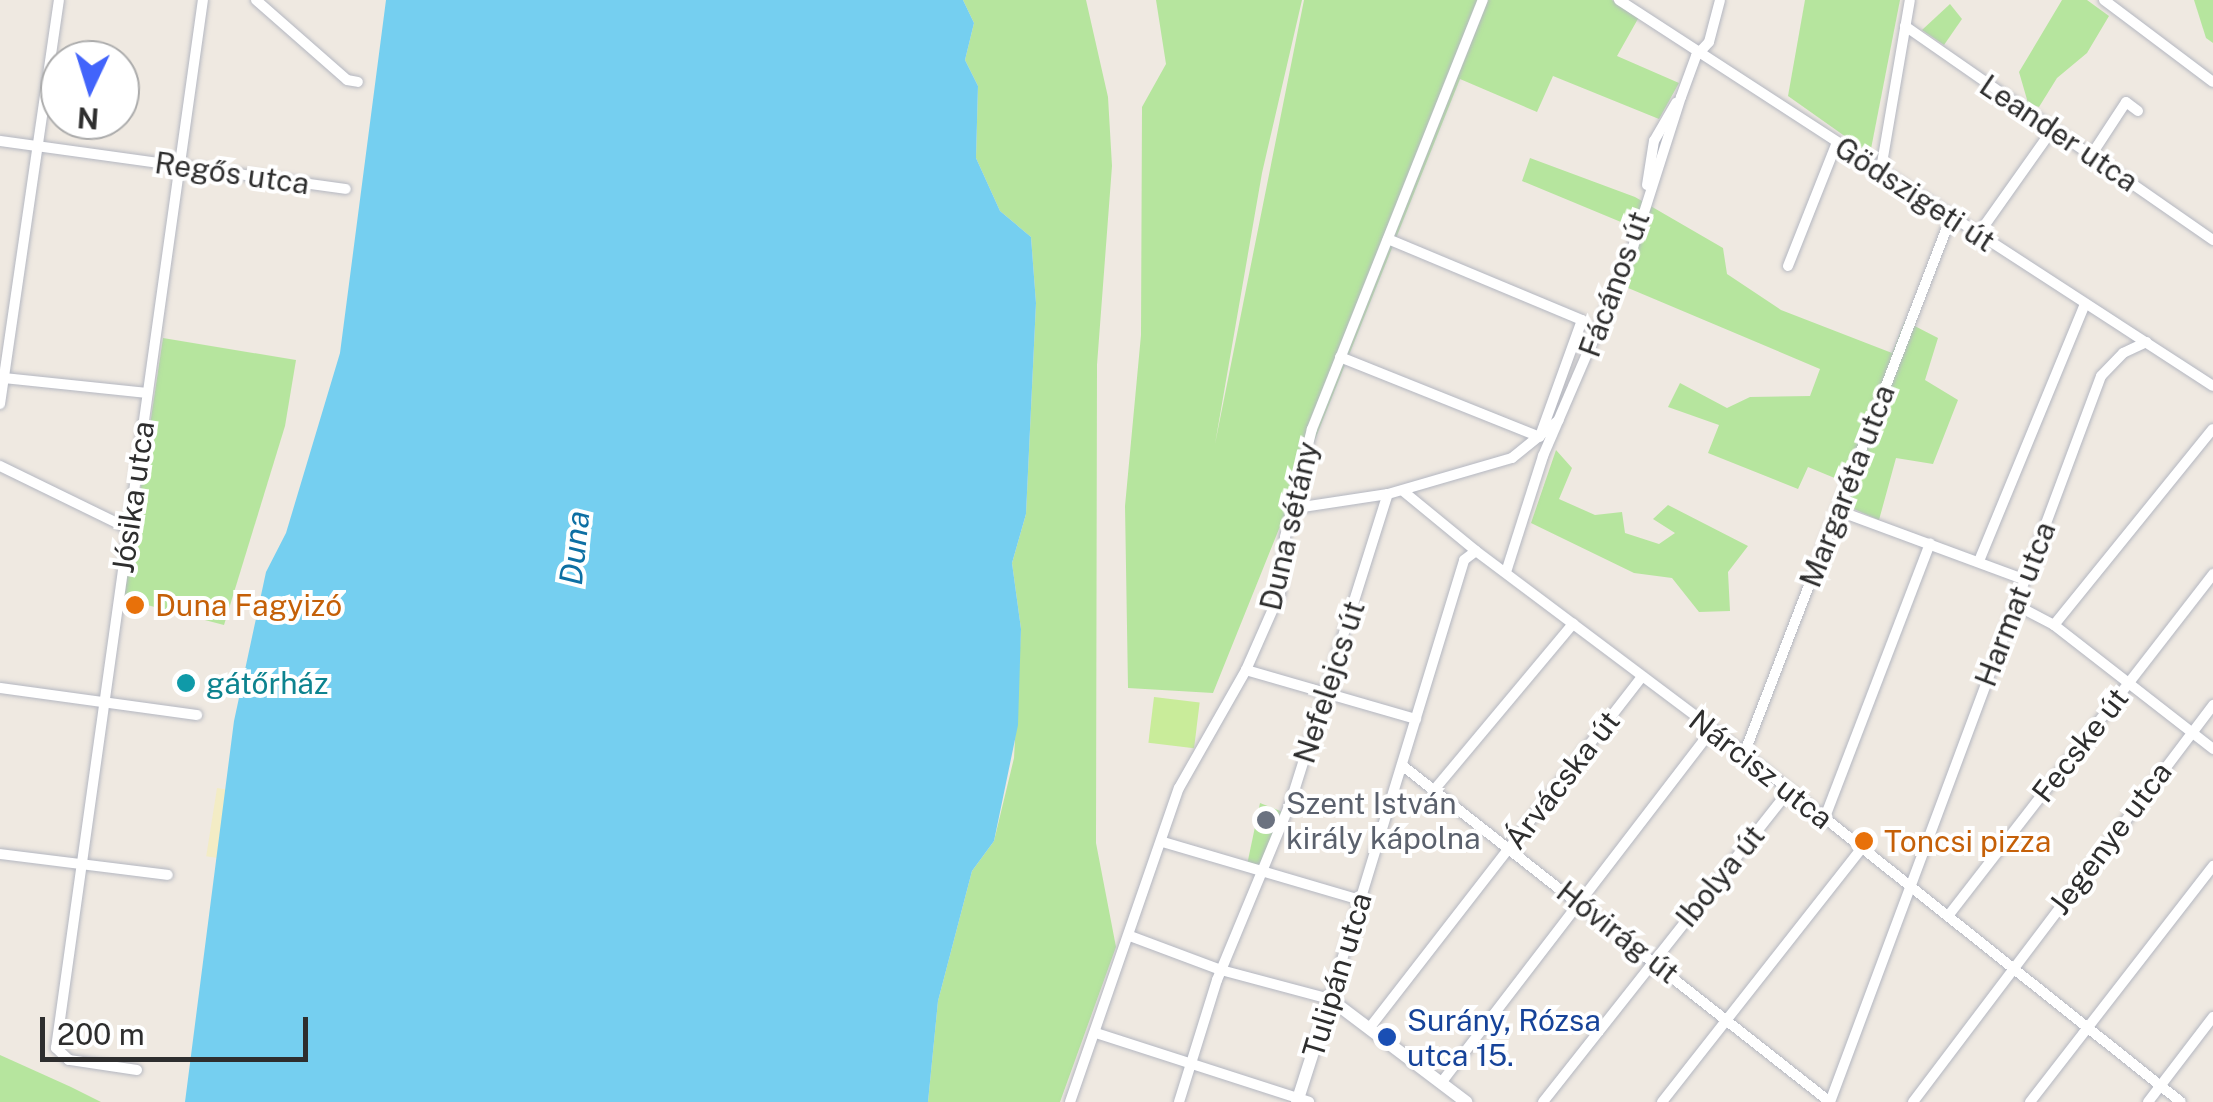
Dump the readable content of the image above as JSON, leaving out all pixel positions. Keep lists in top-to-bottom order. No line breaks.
{"streets":{"street":["Leander utca","Regős utca","Gödszigeti út","Fácános út","Margaréta utca","Jósika utca","Duna sétány","Harmat utca","Nefelejcs út","Fecske út","Nárcisz utca","Árvácska út","Jegenye utca","Ibolya út","Hóvirág út","Tulipán utca"]},"crossings":[["Regős utca","Jósika utca"],["Gödszigeti út","Fácános út"],["Gödszigeti út","Margaréta utca"],["Gödszigeti út","Harmat utca"],["Fácános út","Nárcisz utca"],["Margaréta utca","Nárcisz utca"],["Harmat utca","Nárcisz utca"],["Harmat utca","Hóvirág út"],["Fecske út","Nárcisz utca"],["Nárcisz utca","Árvácska út"],["Nárcisz utca","Jegenye utca"],["Nárcisz utca","Ibolya út"],["Nárcisz utca","Tulipán utca"],["Árvácska út","Hóvirág út"],["Ibolya út","Hóvirág út"],["Hóvirág út","Tulipán utca"]],"water":["Duna"],"places":["Duna Fagyizó","gátőrház","Szent István király kápolna","Toncsi pizza","Surány, Rózsa utca 15."],"scale_bar":"200 m","north":"bottom"}
